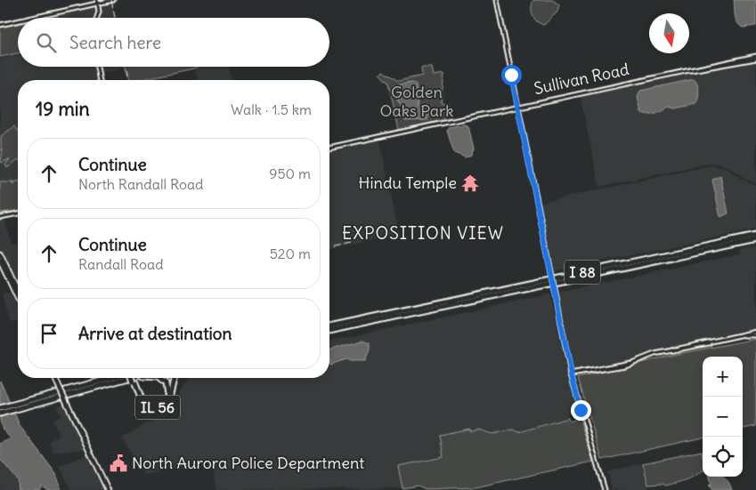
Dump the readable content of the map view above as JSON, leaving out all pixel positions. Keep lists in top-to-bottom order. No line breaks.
{"streets":{"highway":["I 88","IL 56"],"street":["Sullivan Road"]},"districts":["EXPOSITION VIEW"],"parks":["Golden Oaks Park"],"places":{"temple":["Hindu Temple"],"public building":["North Aurora Police Department"]},"north":"bottom","page":{"search":"Search here","heading":["19 min","Walk · 1.5 km"],"list":[["Continue","North Randall Road","950 m"],["Continue","Randall Road","520 m"],"Arrive at destination"],"map_buttons":["+","−"]}}
